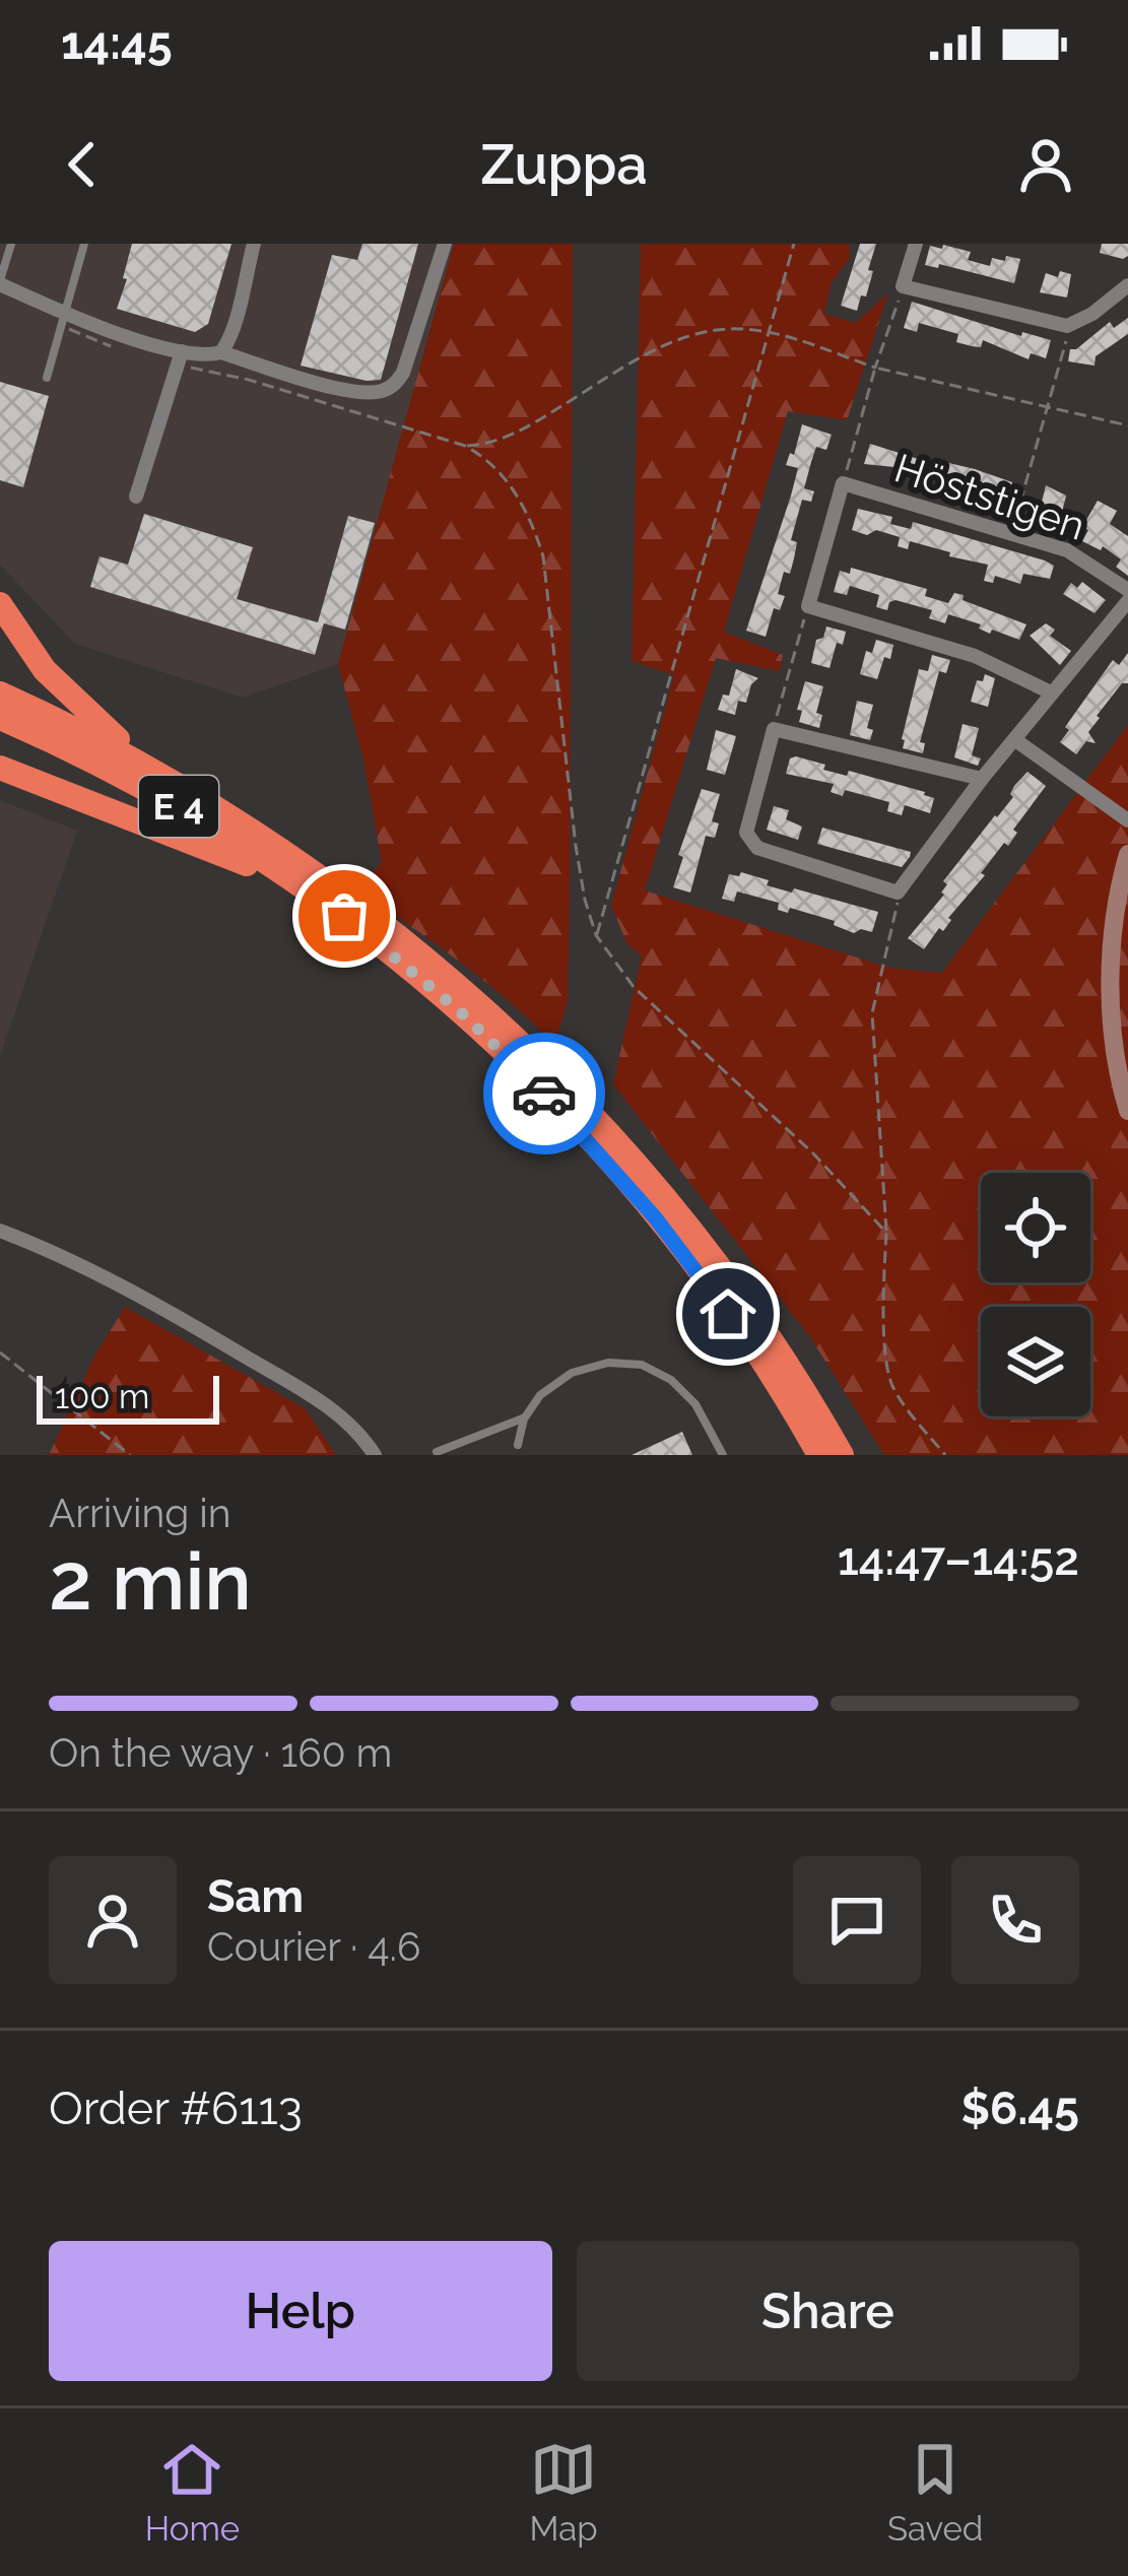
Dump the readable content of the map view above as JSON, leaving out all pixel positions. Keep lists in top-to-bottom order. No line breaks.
{"streets":{"highway":["E 4"],"street":["Höststigen"]},"scale_bar":"100 m","page":{"status":"14:45","header":"Zuppa","scale":"100 m","heading":["2 min","Arriving in","14:47–14:52"],"panel":["Sam","Courier · 4.6","Order #6113","$6.45"],"bar":"On the way · 160 m","buttons":["Help","Share"],"tabs":["Home","Map","Saved"]}}
